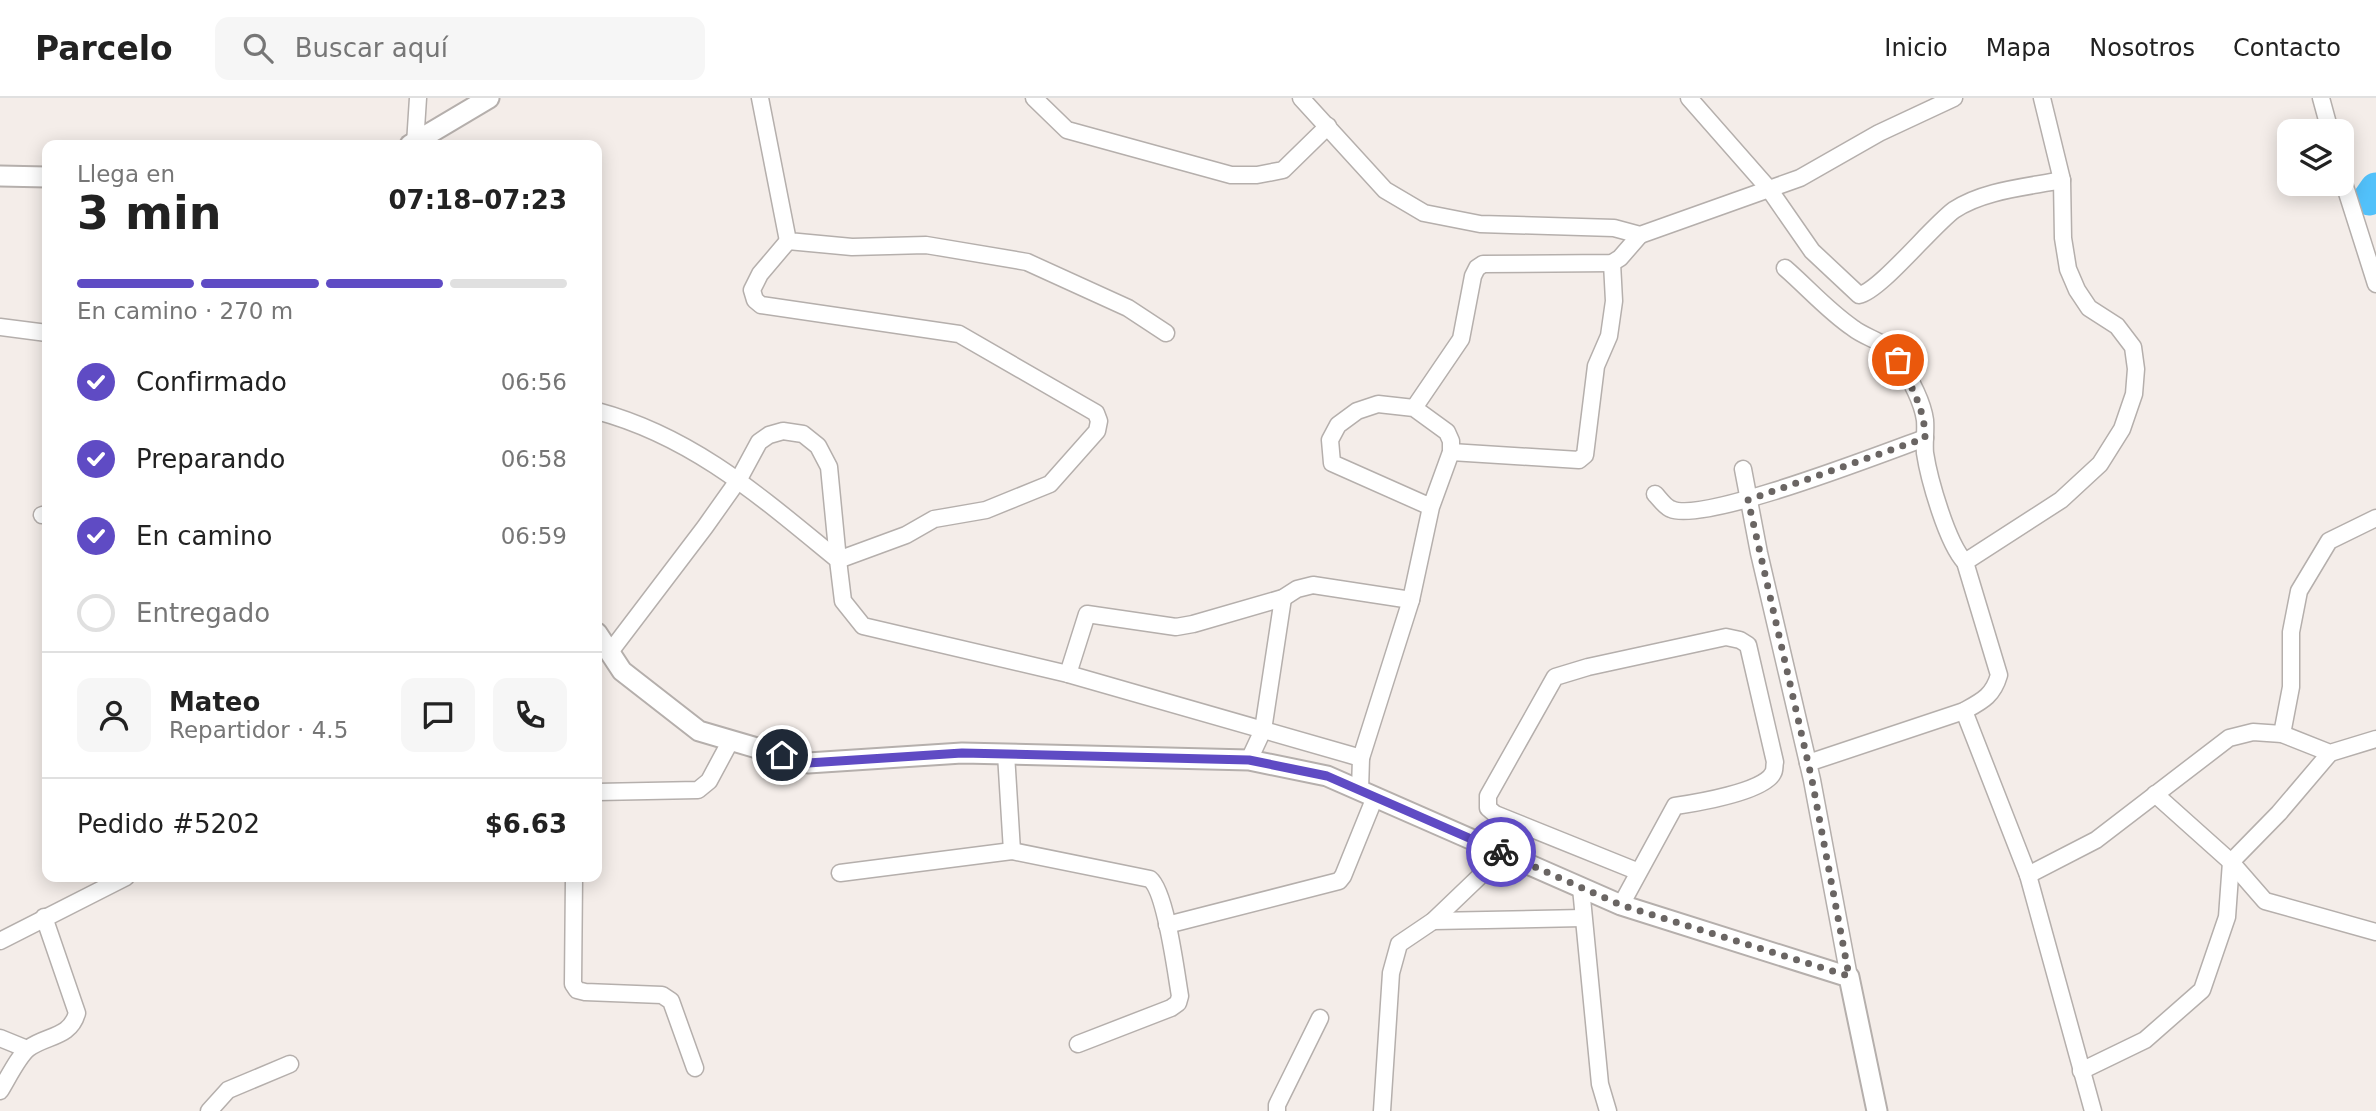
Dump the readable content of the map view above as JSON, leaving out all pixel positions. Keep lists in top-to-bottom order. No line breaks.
{"page":{"header":"Parcelo","search":"Buscar aquí","nav":["Inicio","Mapa","Nosotros","Contacto"],"heading":["3 min","Llega en","07:18–07:23"],"panel":["Mateo","Repartidor · 4.5","Pedido #5202","$6.63"],"bar":"En camino · 270 m","list":[["Confirmado","06:56"],["Preparando","06:58"],["En camino","06:59"],"Entregado"]}}
